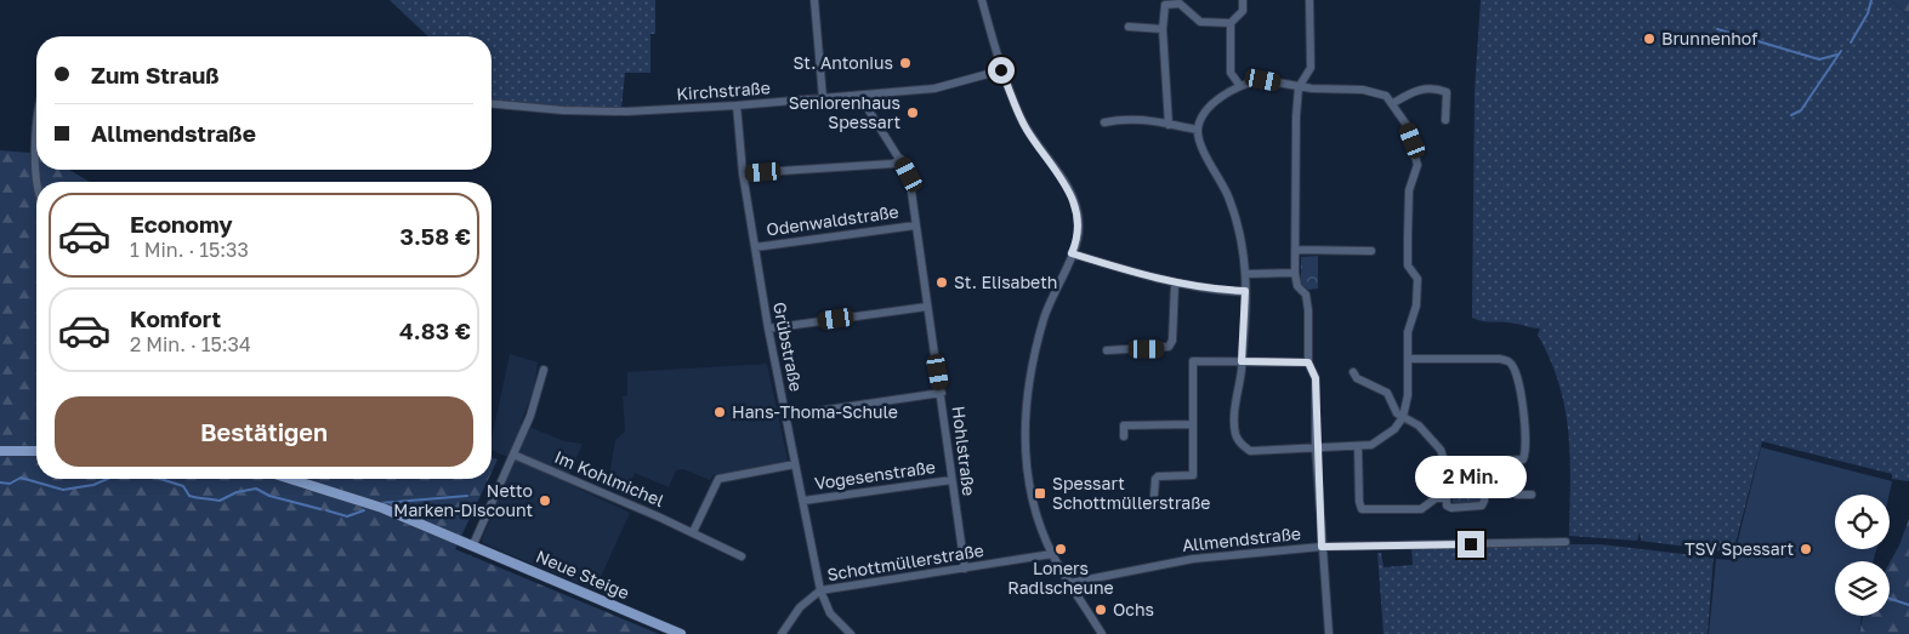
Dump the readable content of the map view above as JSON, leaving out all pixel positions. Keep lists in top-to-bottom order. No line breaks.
{"streets":{"main road":["Neue Steige"],"street":["Kirchstraße","Odenwaldstraße","Grübstraße","Hohlstraße","Vogesenstraße","Im Kohlmichel","Allmendstraße","Schottmüllerstraße"]},"crossings":[["Kirchstraße","Grübstraße"],["Kirchstraße","Hohlstraße"],["Odenwaldstraße","Grübstraße"],["Odenwaldstraße","Hohlstraße"],["Grübstraße","Vogesenstraße"],["Grübstraße","Schottmüllerstraße"],["Hohlstraße","Vogesenstraße"],["Hohlstraße","Schottmüllerstraße"]],"places":{"other":["Brunnenhof","St. Antonius","Seniorenhaus Spessart","St. Elisabeth","Hans-Thoma-Schule","Netto Marken-Discount","Loners Radlscheune","TSV Spessart","Ochs"],"transit":["Spessart Schottmüllerstraße"]},"page":{"banner":["Zum Strauß","Allmendstraße"],"list":[{"name":"Economy","note":"1 Min. · 15:33","value":"3.58 €"},{"name":"Komfort","note":"2 Min. · 15:34","value":"4.83 €"}],"buttons":"Bestätigen","bubble":"2 Min."}}
